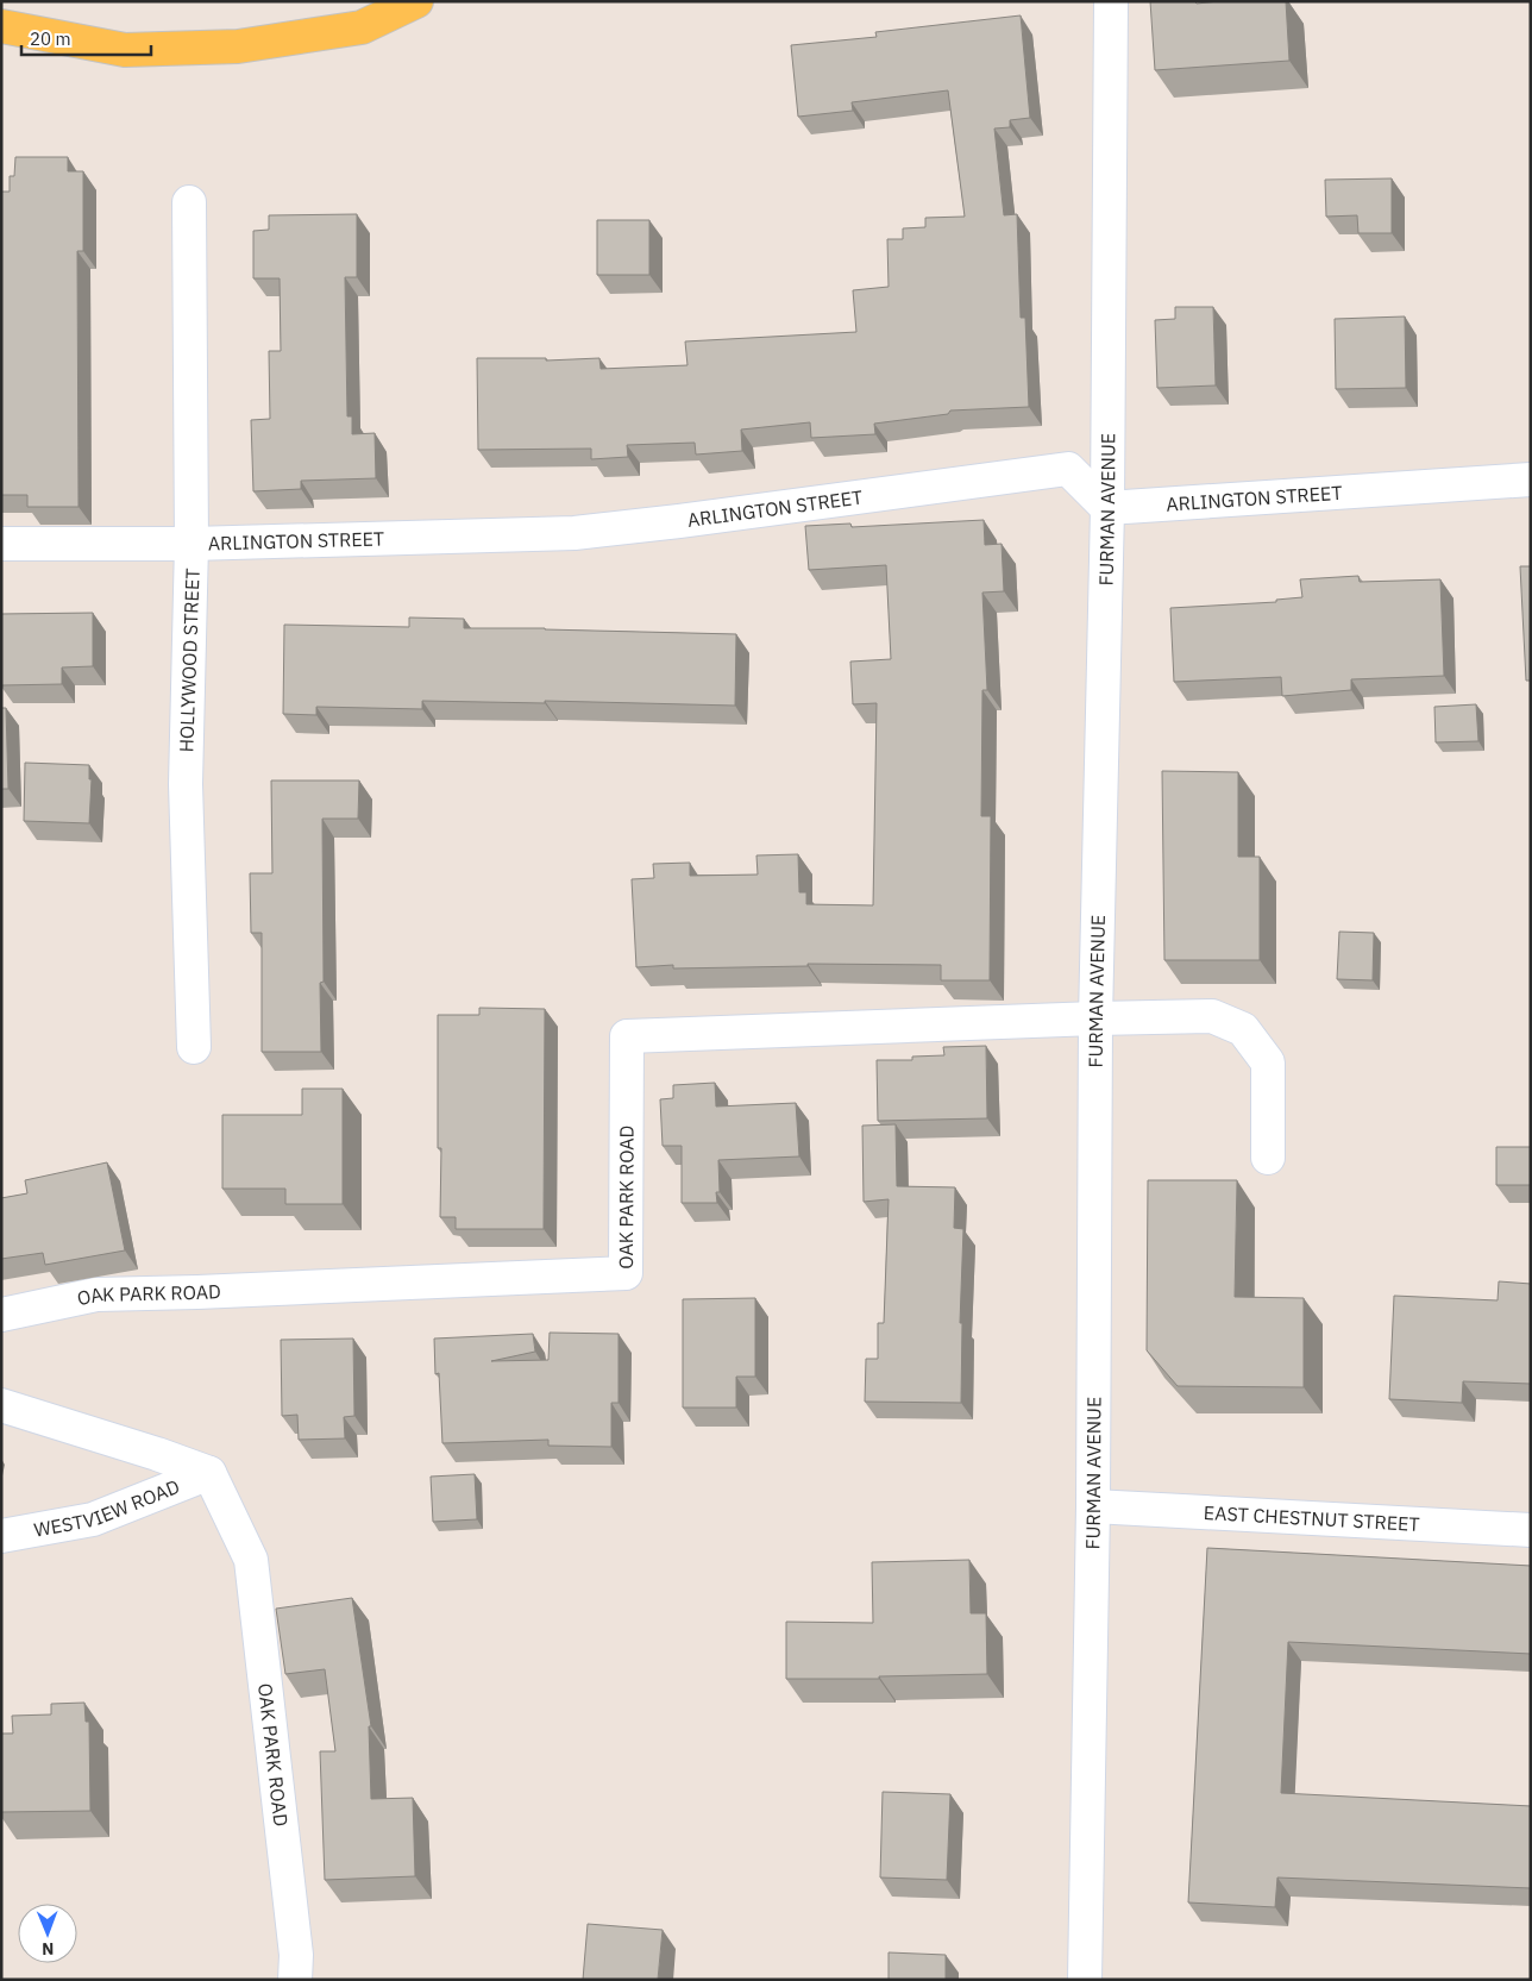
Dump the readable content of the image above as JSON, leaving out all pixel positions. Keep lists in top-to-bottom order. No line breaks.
{"streets":{"street":["ARLINGTON STREET","FURMAN AVENUE","HOLLYWOOD STREET","OAK PARK ROAD","WESTVIEW ROAD","EAST CHESTNUT STREET"]},"crossings":[["ARLINGTON STREET","FURMAN AVENUE"],["ARLINGTON STREET","HOLLYWOOD STREET"],["FURMAN AVENUE","OAK PARK ROAD"],["FURMAN AVENUE","EAST CHESTNUT STREET"],["OAK PARK ROAD","WESTVIEW ROAD"]],"scale_bar":"20 m","north":"bottom"}
